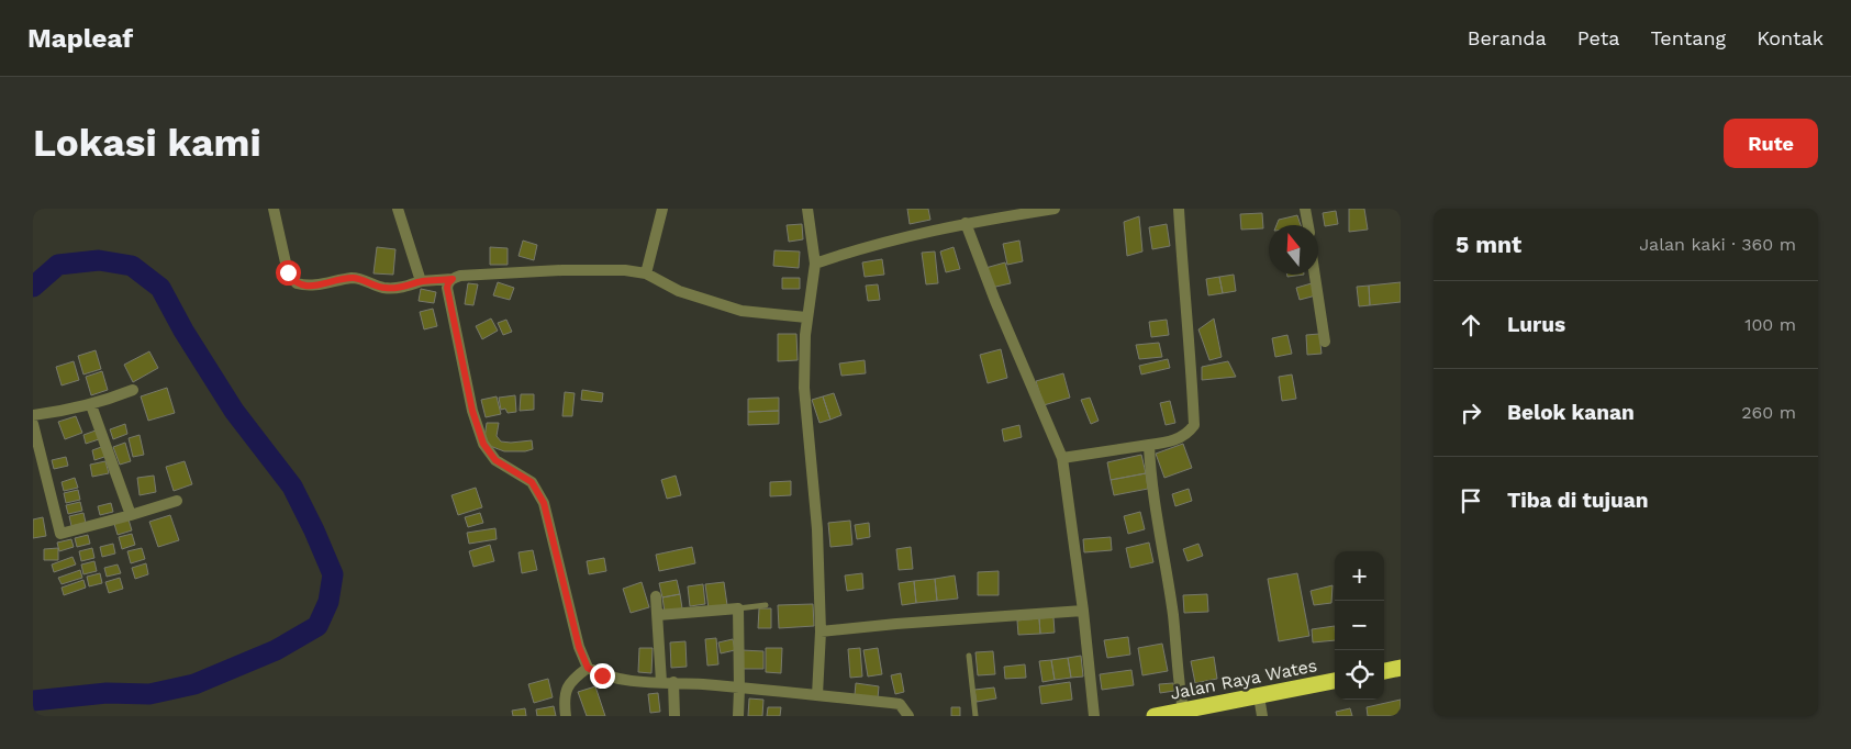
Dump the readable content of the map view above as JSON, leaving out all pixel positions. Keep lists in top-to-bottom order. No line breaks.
{"streets":{"highway":["Jalan Raya Wates"]},"north":"top","page":{"header":"Mapleaf","nav":["Beranda","Peta","Tentang","Kontak"],"buttons":"Rute","title":"Lokasi kami","heading":["5 mnt","Jalan kaki · 360 m"],"list":[["Lurus","100 m"],["Belok kanan","260 m"],"Tiba di tujuan"],"map_buttons":["+","−"]}}
